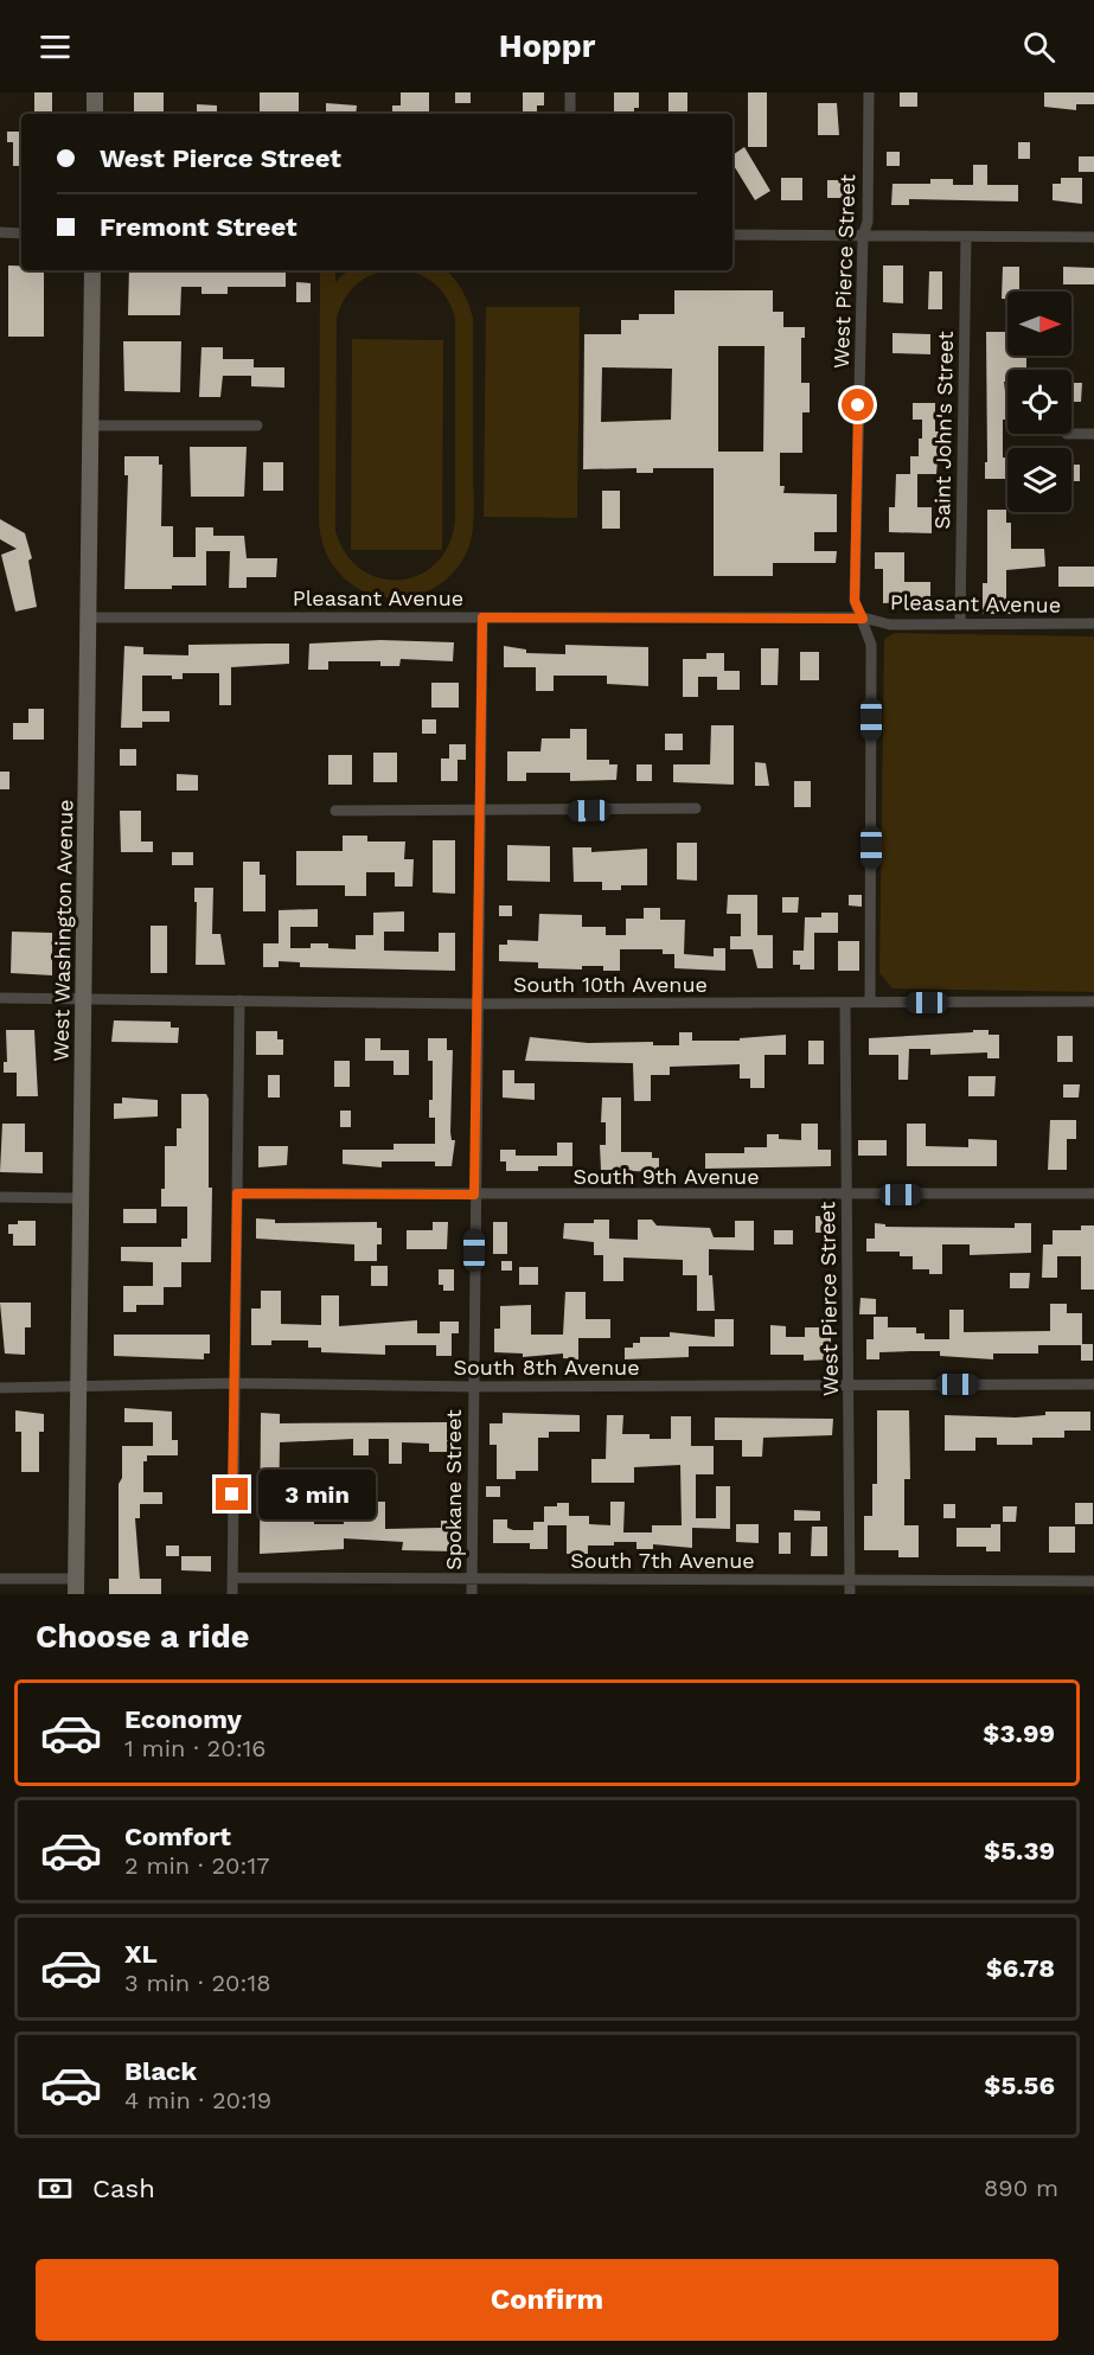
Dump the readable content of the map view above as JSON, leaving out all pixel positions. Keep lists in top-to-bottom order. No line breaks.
{"streets":{"main road":["West Washington Avenue"],"street":["West Pierce Street","Saint John's Street","Pleasant Avenue","South 10th Avenue","South 9th Avenue","South 8th Avenue","Spokane Street","South 7th Avenue"]},"crossings":[["West Pierce Street","Pleasant Avenue"],["West Pierce Street","South 10th Avenue"],["West Pierce Street","South 9th Avenue"],["West Pierce Street","South 8th Avenue"],["West Pierce Street","South 7th Avenue"],["Saint John's Street","Pleasant Avenue"],["Pleasant Avenue","West Washington Avenue"],["Pleasant Avenue","Spokane Street"],["West Washington Avenue","South 10th Avenue"],["West Washington Avenue","South 8th Avenue"],["South 10th Avenue","Spokane Street"],["South 9th Avenue","Spokane Street"],["South 8th Avenue","Spokane Street"],["Spokane Street","South 7th Avenue"]],"north":"right","page":{"header":"Hoppr","banner":["West Pierce Street","Fremont Street"],"bubble":"3 min","heading":"Choose a ride","list":[{"name":"Economy","note":"1 min · 20:16","value":"$3.99"},{"name":"Comfort","note":"2 min · 20:17","value":"$5.39"},{"name":"XL","note":"3 min · 20:18","value":"$6.78"},{"name":"Black","note":"4 min · 20:19","value":"$5.56"}],"pay":["Cash","890 m"],"buttons":"Confirm"}}
